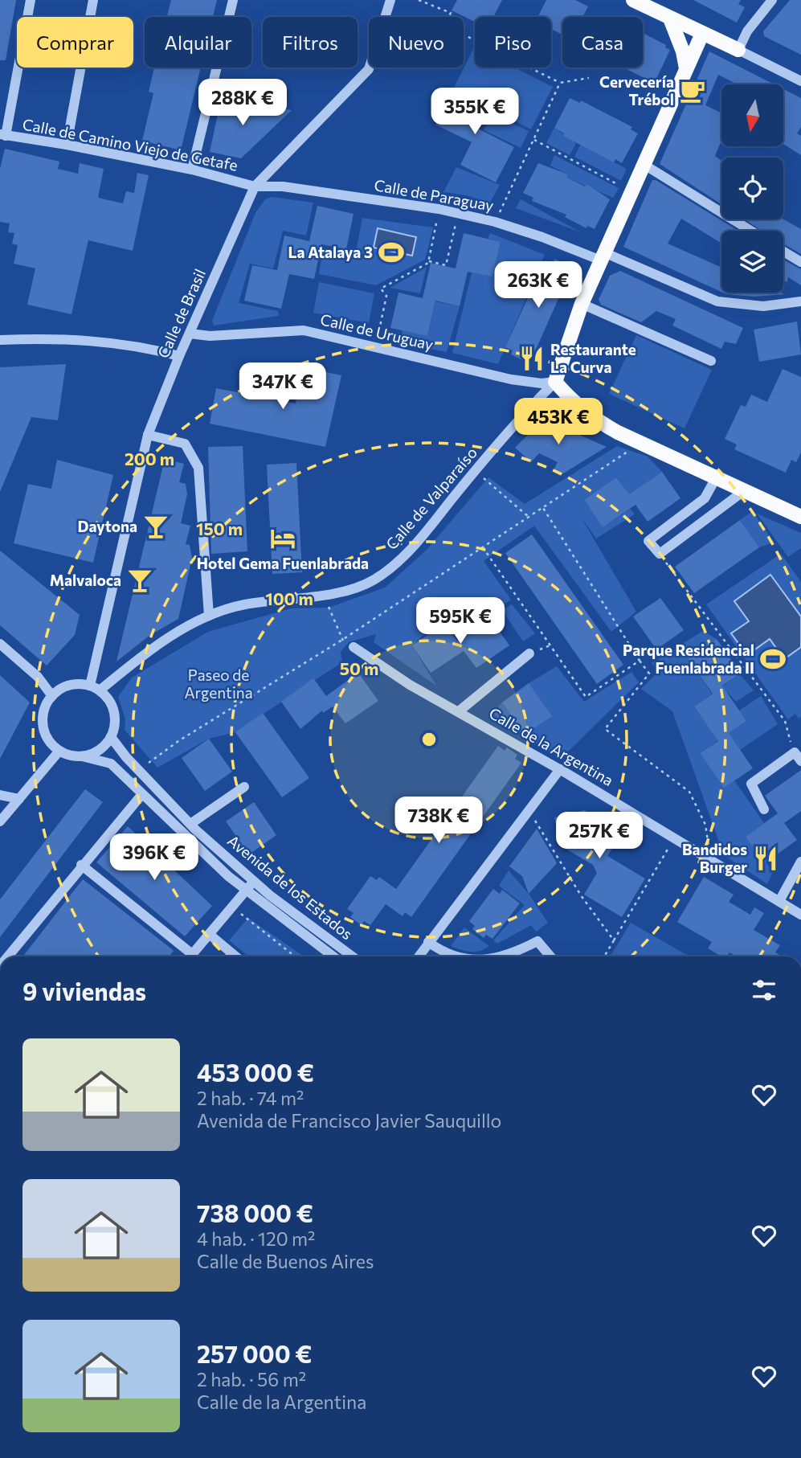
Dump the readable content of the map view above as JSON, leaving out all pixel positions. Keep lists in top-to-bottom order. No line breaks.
{"streets":{"street":["Calle de Camino Viejo de Getafe","Calle de Paraguay","Calle de Brasil","Calle de Uruguay","Calle de Valparaíso","Calle de la Argentina","Avenida de los Estados"]},"crossings":[["Calle de Camino Viejo de Getafe","Calle de Paraguay"],["Calle de Camino Viejo de Getafe","Calle de Brasil"],["Calle de Paraguay","Calle de Brasil"],["Calle de Brasil","Calle de Uruguay"],["Calle de Brasil","Calle de Valparaíso"],["Calle de Brasil","Avenida de los Estados"],["Calle de Uruguay","Calle de Valparaíso"],["Calle de Valparaíso","Avenida de los Estados"]],"parks":["Paseo de Argentina"],"places":{"cafe":["Cervecería Trébol"],"sports":["La Atalaya 3","Parque Residencial Fuenlabrada II"],"restaurant":["Restaurante La Curva","Bandidos Burger"],"bar":["Daytona","Malvaloca"],"hotel":["Hotel Gema Fuenlabrada"]},"north":"bottom","page":{"chip":["Comprar","Alquilar","Filtros","Nuevo","Piso","Casa"],"price":["288K €","355K €","263K €","347K €","453K €","595K €","738K €","257K €","396K €"],"heading":"9 viviendas","list":[{"name":"453 000 €","note":"2 hab. · 74 m² · Avenida de Francisco Javier Sauquillo"},{"name":"738 000 €","note":"4 hab. · 120 m² · Calle de Buenos Aires"},{"name":"257 000 €","note":"2 hab. · 56 m² · Calle de la Argentina"}]},"rings":["200 m","150 m","100 m","50 m"]}
